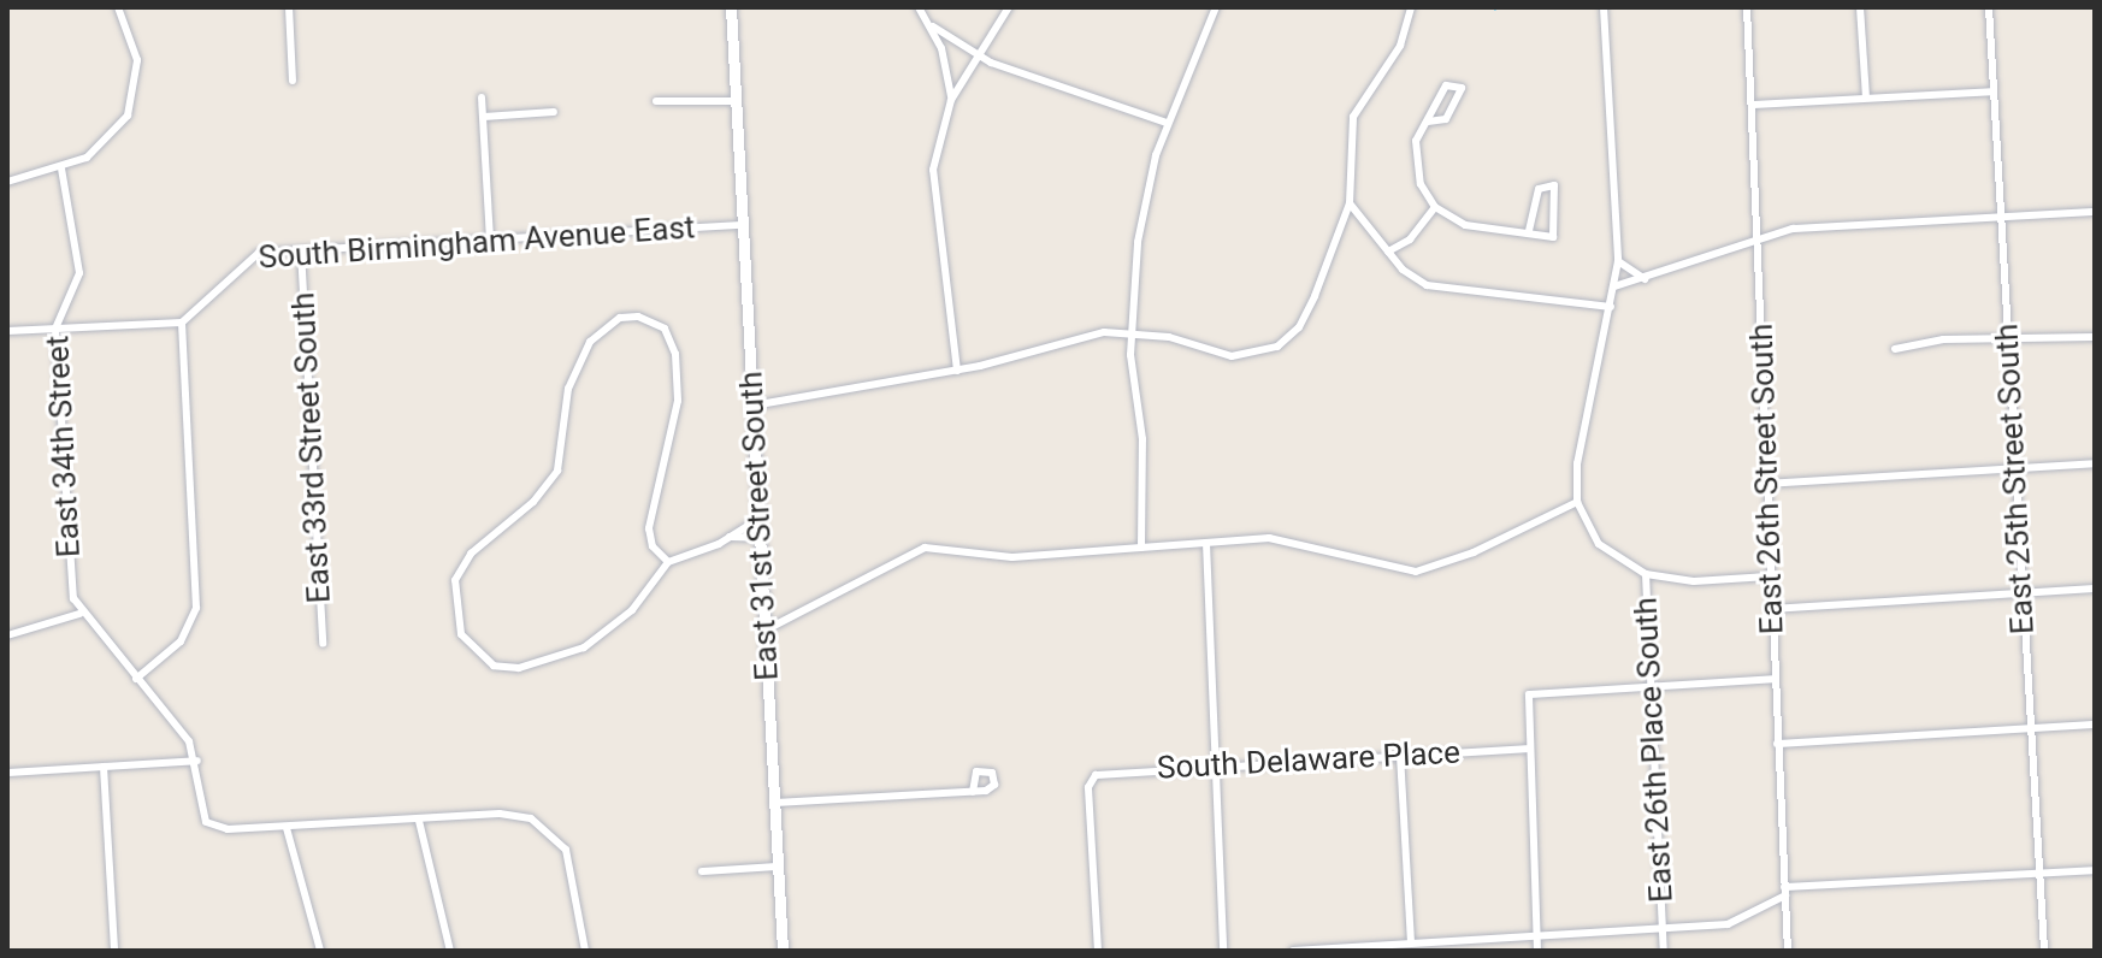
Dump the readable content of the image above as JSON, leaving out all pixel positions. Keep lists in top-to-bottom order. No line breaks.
{"streets":{"main road":["East 31st Street South"],"street":["South Birmingham Avenue East","East 34th Street","East 33rd Street South","East 26th Street South","East 25th Street South","East 26th Place South","South Delaware Place"]},"crossings":[["South Birmingham Avenue East","East 33rd Street South"],["South Birmingham Avenue East","East 31st Street South"]]}
